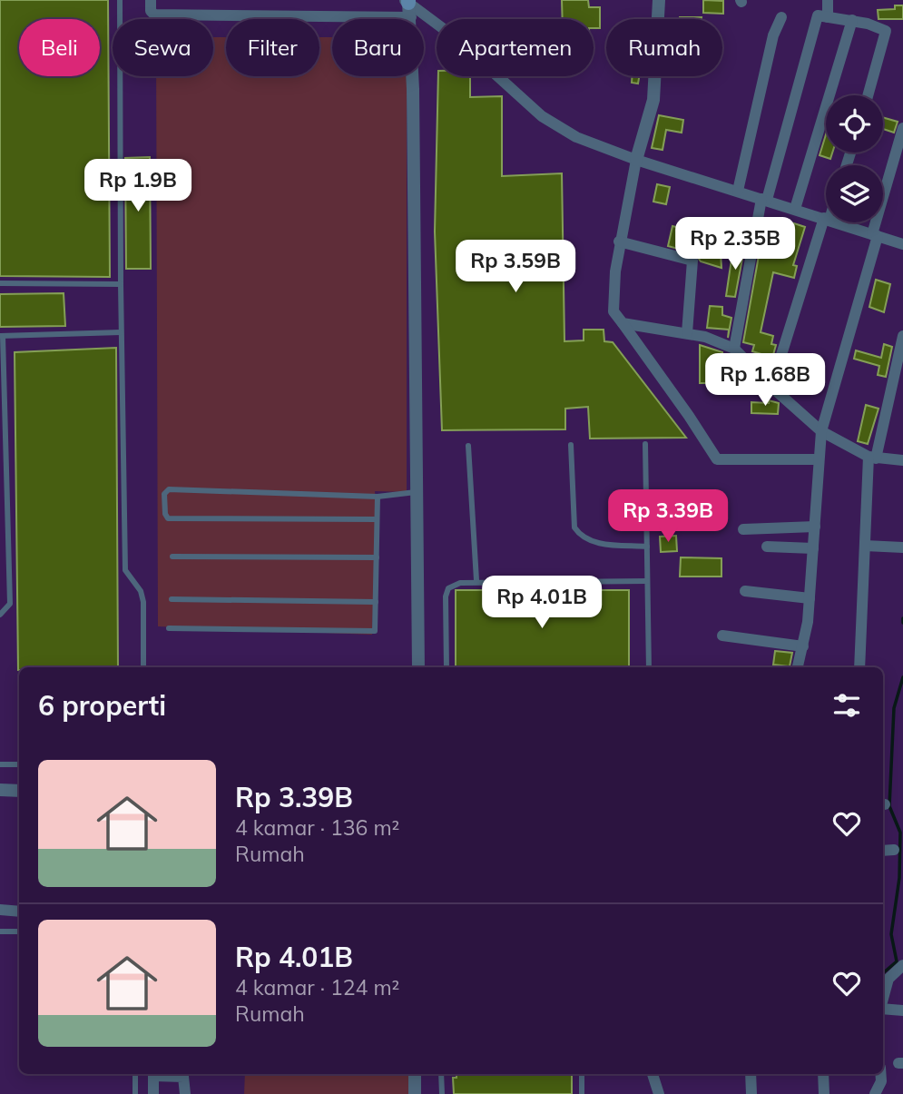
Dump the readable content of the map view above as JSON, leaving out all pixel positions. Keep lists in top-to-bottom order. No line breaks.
{"page":{"chip":["Beli","Sewa","Filter","Baru","Apartemen","Rumah"],"price":["Rp 1.9B","Rp 2.35B","Rp 3.59B","Rp 1.68B","Rp 3.39B","Rp 4.01B"],"heading":"6 properti","list":[{"name":"Rp 3.39B","note":"4 kamar · 136 m² · Rumah"},{"name":"Rp 4.01B","note":"4 kamar · 124 m² · Rumah"}]}}
